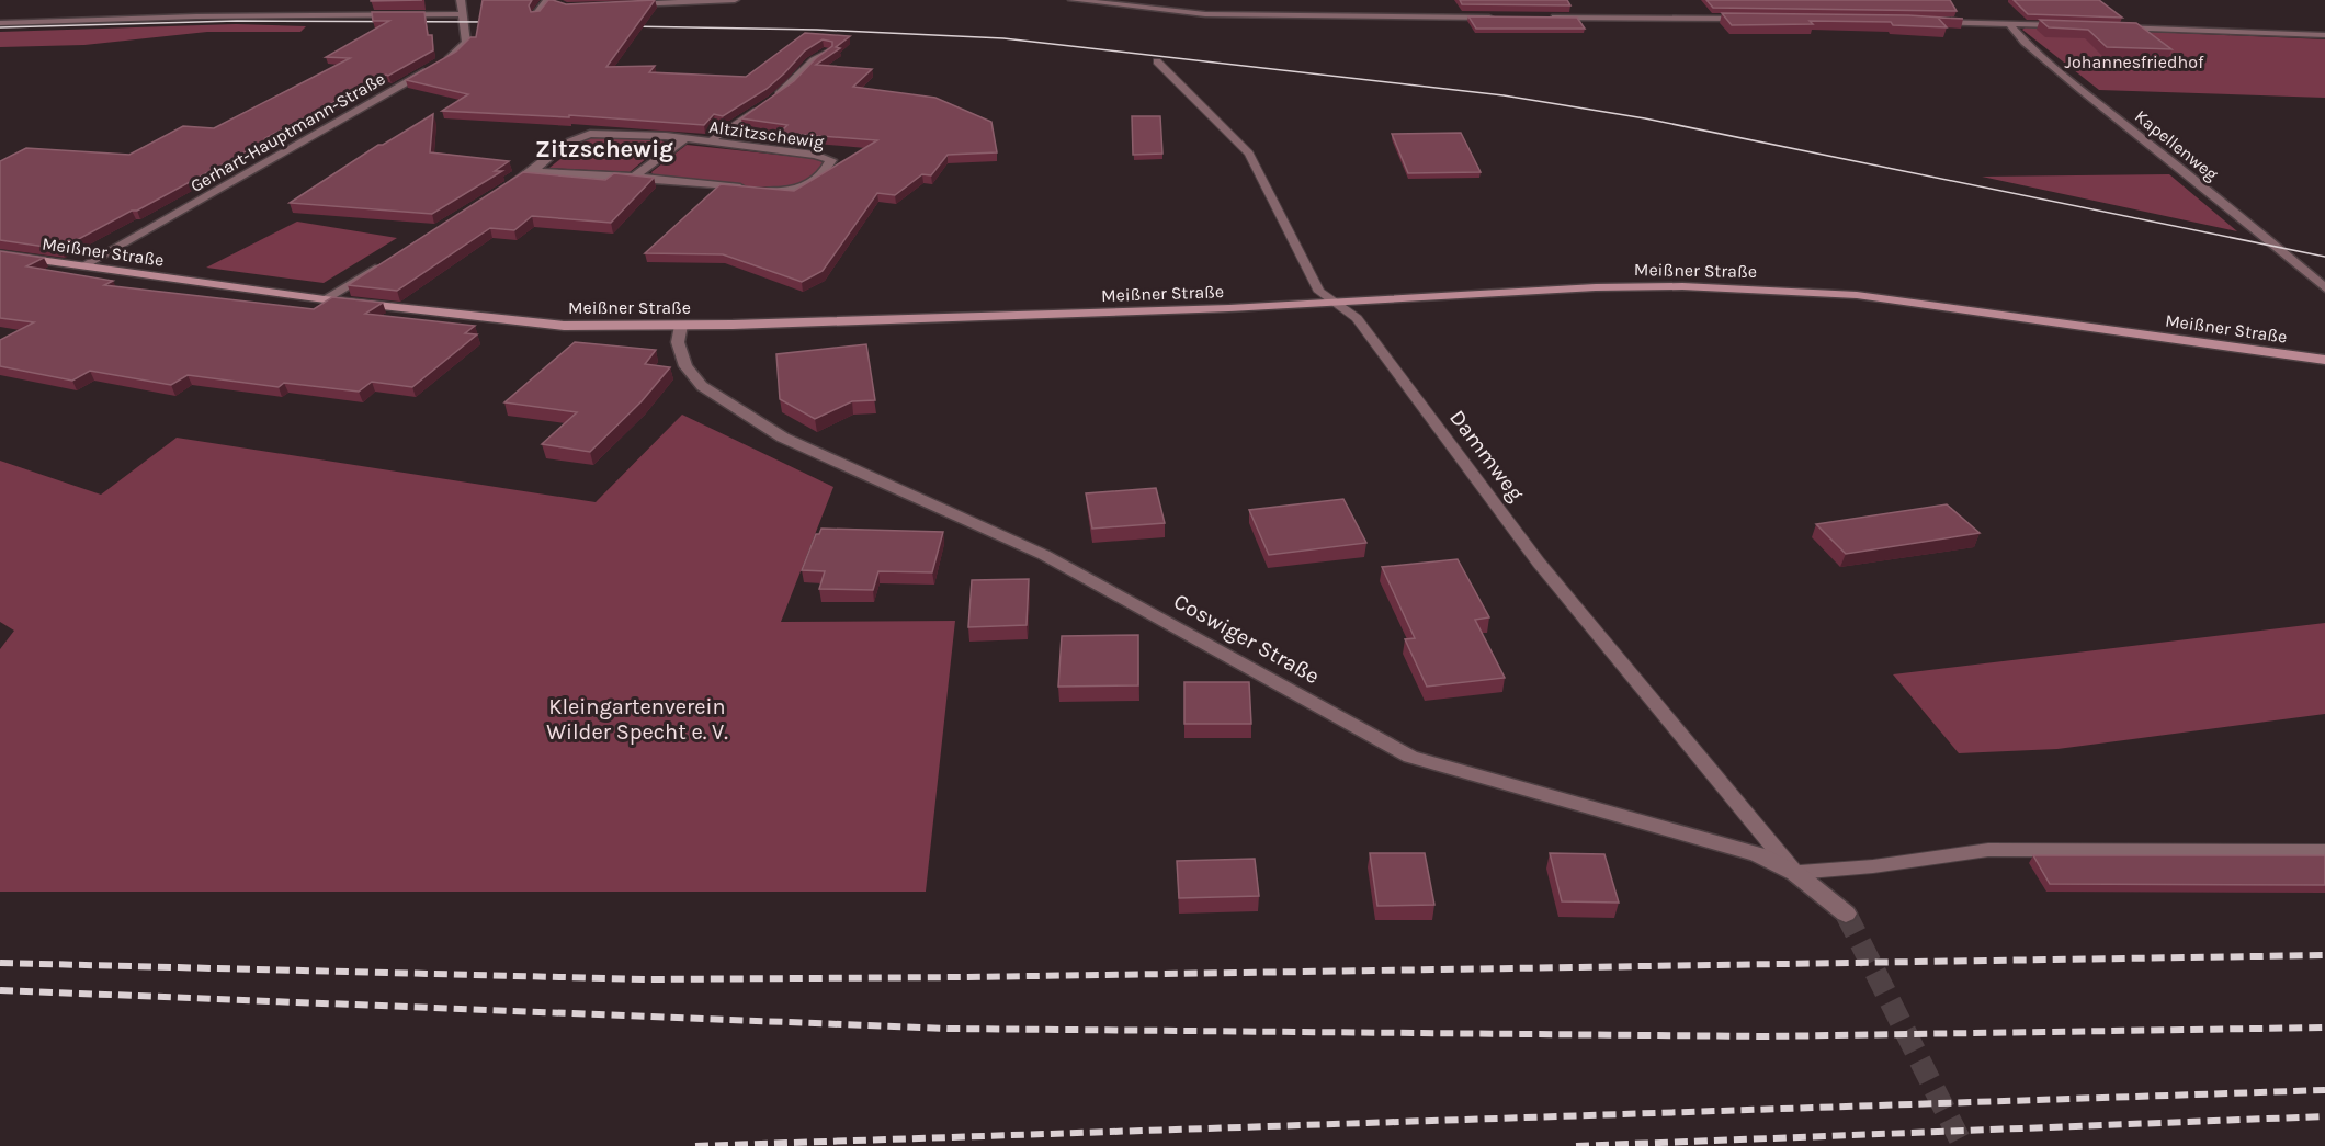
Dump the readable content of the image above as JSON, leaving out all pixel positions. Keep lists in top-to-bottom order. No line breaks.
{"streets":{"main road":["Meißner Straße"],"street":["Gerhart-Hauptmann-Straße","Altzitzschewig","Kapellenweg","Coswiger Straße"],"lane":["Dammweg"]},"crossings":[["Gerhart-Hauptmann-Straße","Meißner Straße"],["Meißner Straße","Dammweg"],["Meißner Straße","Coswiger Straße"],["Dammweg","Coswiger Straße"]],"districts":["Zitzschewig"],"parks":["Johannesfriedhof","Kleingartenverein Wilder Specht e. V."]}
